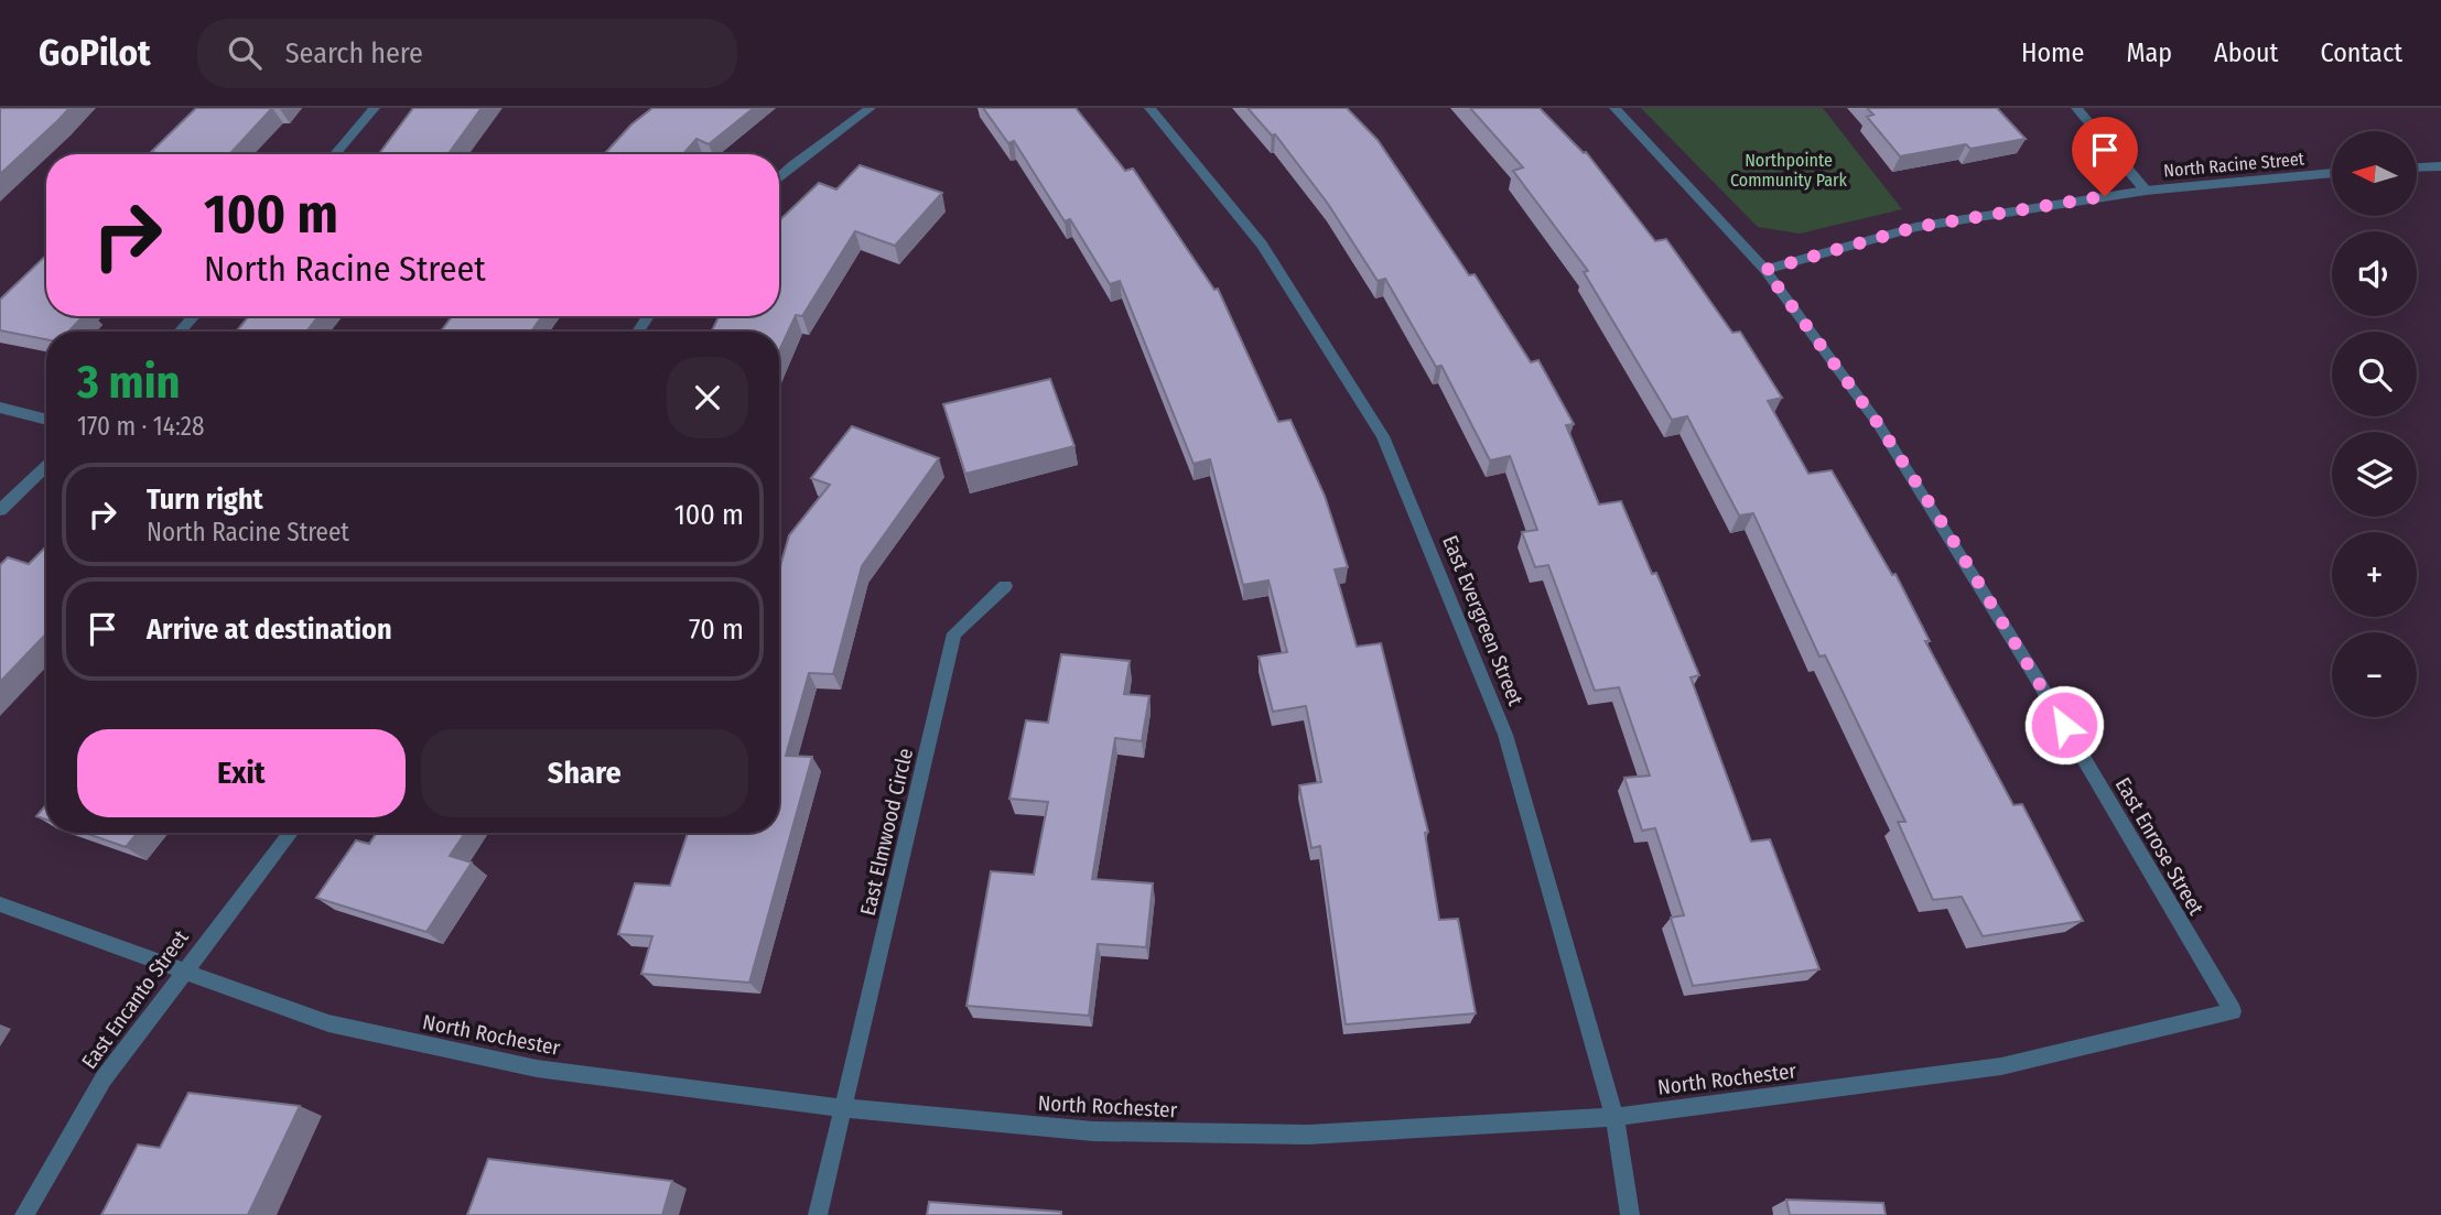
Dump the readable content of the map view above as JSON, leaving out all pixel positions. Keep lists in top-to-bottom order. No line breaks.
{"streets":{"street":["North Racine Street","East Evergreen Street","East Elmwood Circle","East Enrose Street","East Encanto Street","North Rochester"]},"crossings":[["North Racine Street","East Enrose Street"],["East Evergreen Street","North Rochester"],["East Elmwood Circle","North Rochester"],["East Enrose Street","North Rochester"],["East Encanto Street","North Rochester"]],"parks":["Northpointe Community Park"],"north":"left","page":{"header":"GoPilot","search":"Search here","nav":["Home","Map","About","Contact"],"map_buttons":["+","−"],"turn":["100 m","North Racine Street"],"heading":["3 min","170 m · 14:28"],"list":[{"name":"Turn right","note":"North Racine Street","value":"100 m"},{"name":"Arrive at destination","value":"70 m"}],"buttons":["Exit","Share"]}}
